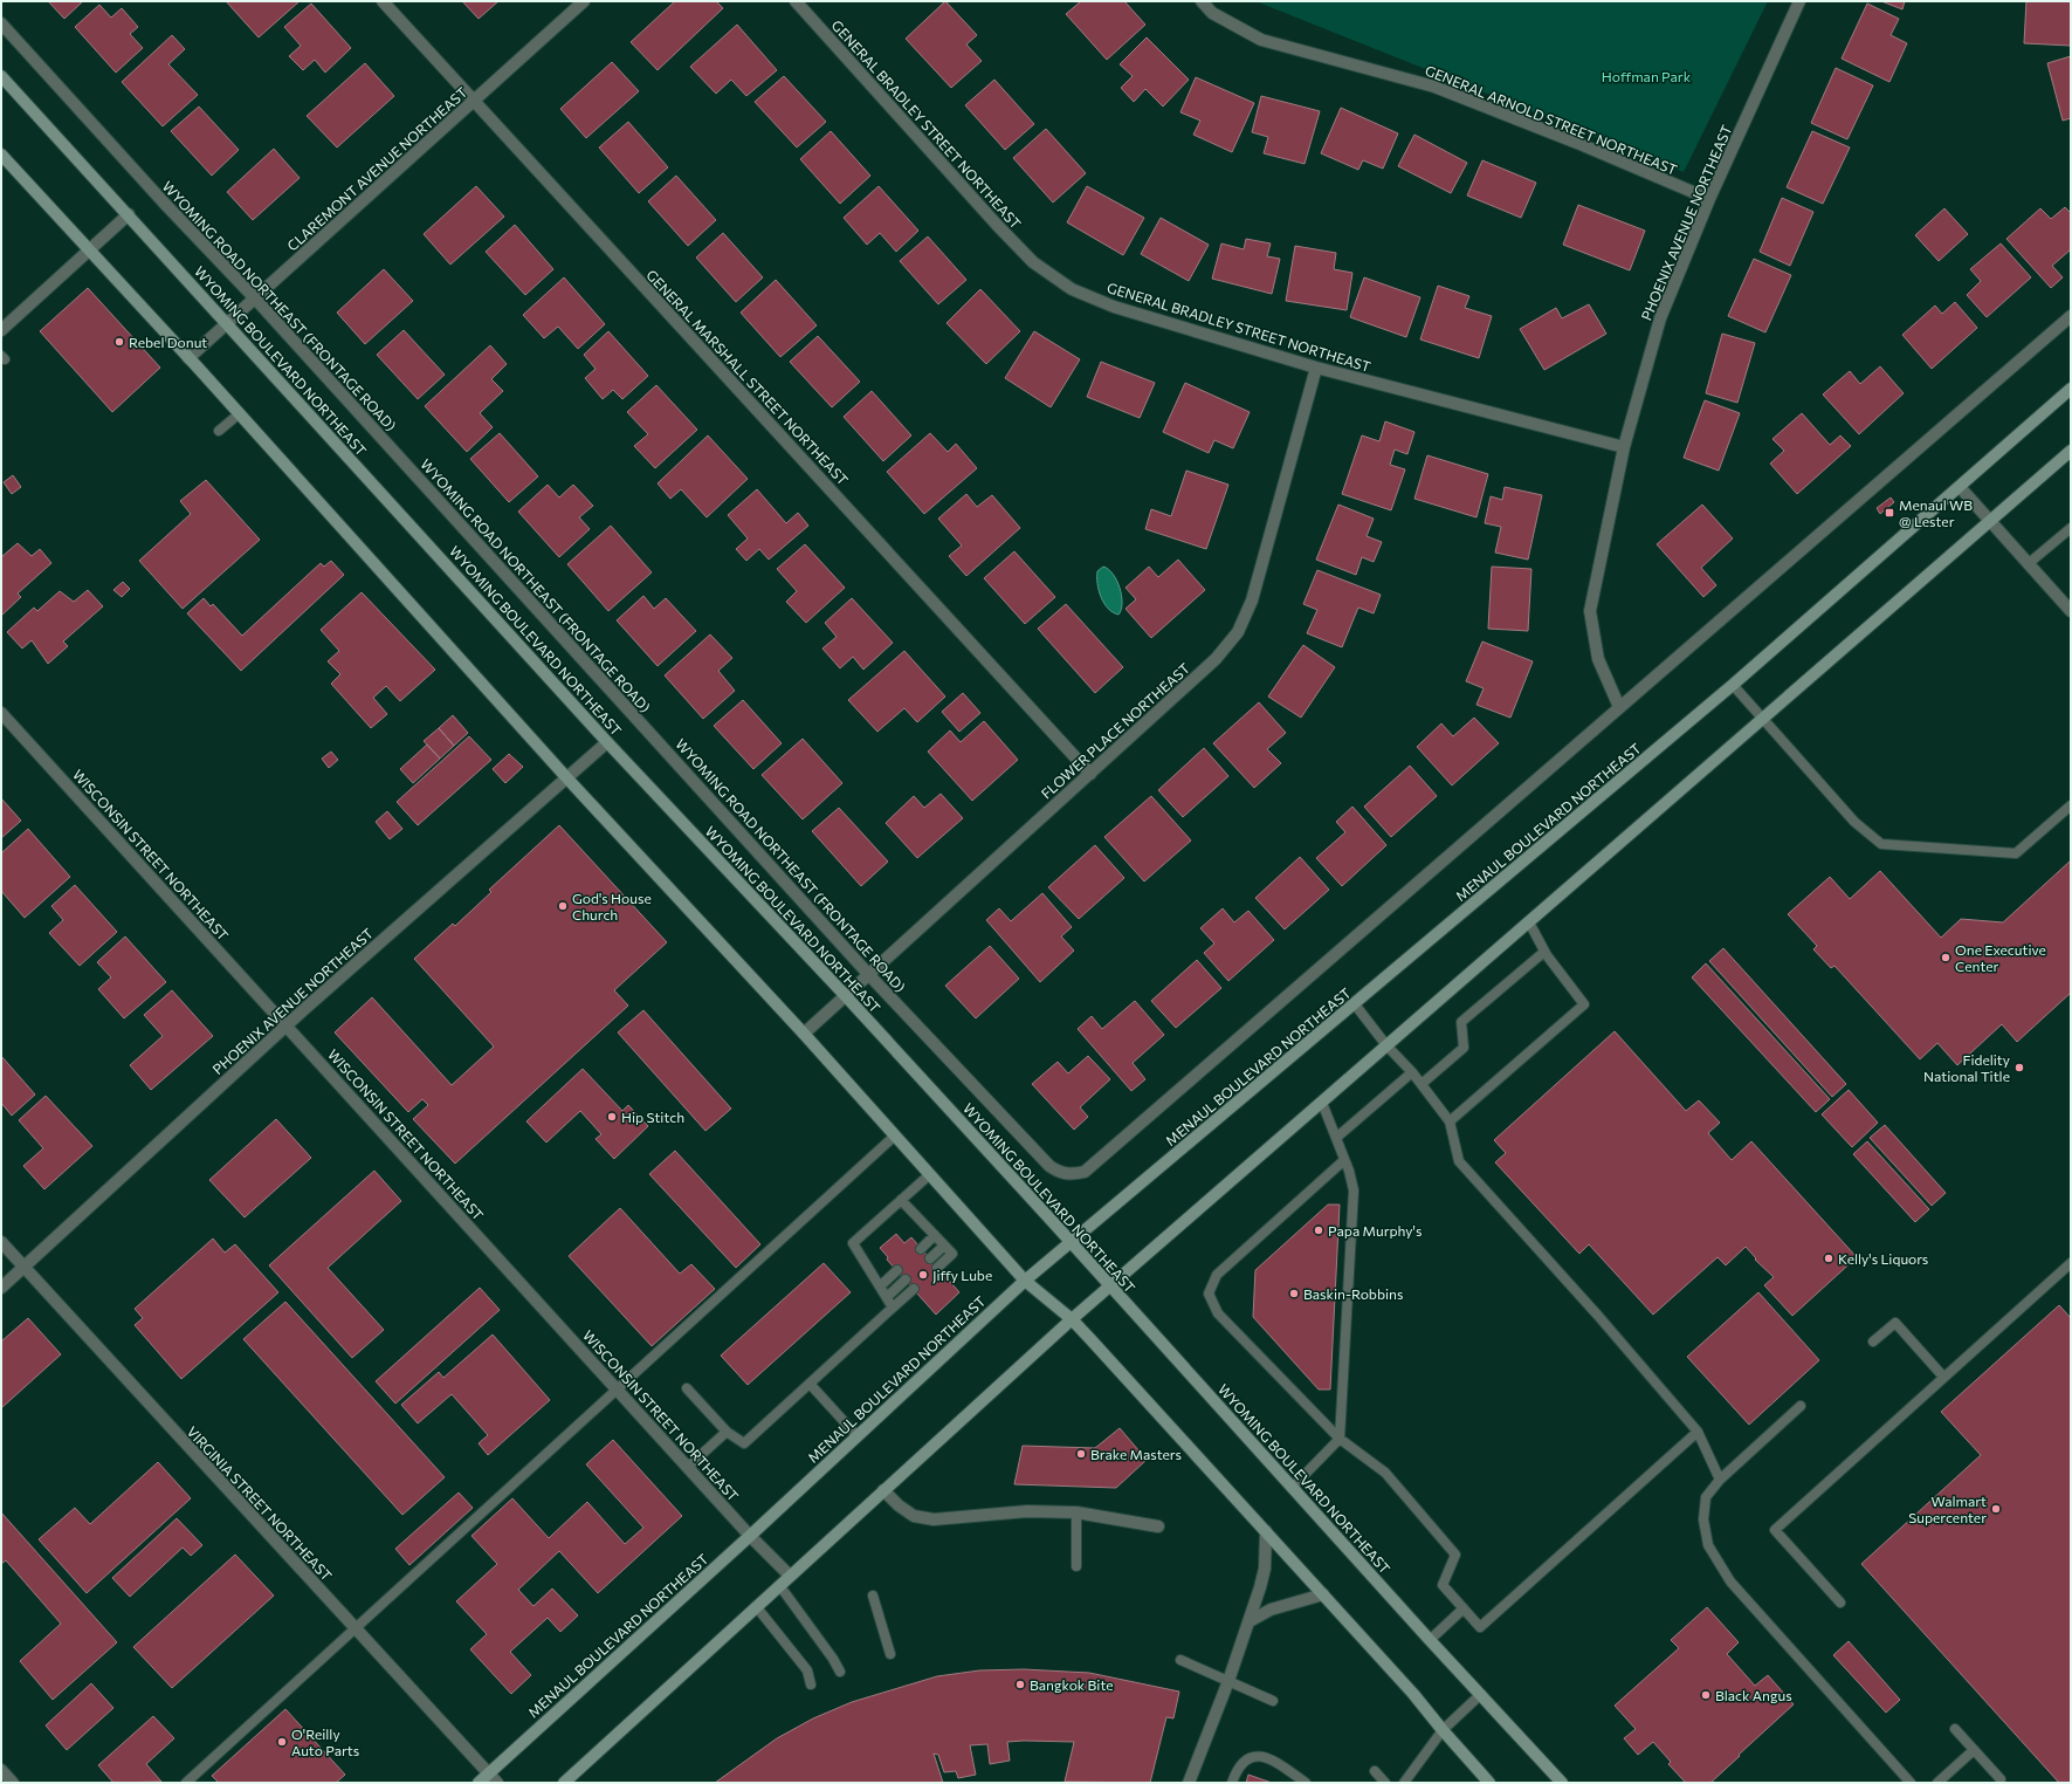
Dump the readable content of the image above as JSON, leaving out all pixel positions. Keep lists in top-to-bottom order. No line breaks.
{"streets":{"main road":["WYOMING BOULEVARD NORTHEAST","MENAUL BOULEVARD NORTHEAST"],"street":["GENERAL ARNOLD STREET NORTHEAST","GENERAL BRADLEY STREET NORTHEAST","CLAREMONT AVENUE NORTHEAST","PHOENIX AVENUE NORTHEAST","WYOMING ROAD NORTHEAST (FRONTAGE ROAD)","GENERAL MARSHALL STREET NORTHEAST","FLOWER PLACE NORTHEAST","WISCONSIN STREET NORTHEAST","VIRGINIA STREET NORTHEAST"]},"crossings":[["GENERAL ARNOLD STREET NORTHEAST","PHOENIX AVENUE NORTHEAST"],["GENERAL BRADLEY STREET NORTHEAST","PHOENIX AVENUE NORTHEAST"],["GENERAL BRADLEY STREET NORTHEAST","FLOWER PLACE NORTHEAST"],["CLAREMONT AVENUE NORTHEAST","WYOMING ROAD NORTHEAST (FRONTAGE ROAD)"],["CLAREMONT AVENUE NORTHEAST","WYOMING BOULEVARD NORTHEAST"],["CLAREMONT AVENUE NORTHEAST","GENERAL MARSHALL STREET NORTHEAST"],["PHOENIX AVENUE NORTHEAST","WYOMING ROAD NORTHEAST (FRONTAGE ROAD)"],["PHOENIX AVENUE NORTHEAST","WYOMING BOULEVARD NORTHEAST"],["PHOENIX AVENUE NORTHEAST","WISCONSIN STREET NORTHEAST"],["PHOENIX AVENUE NORTHEAST","VIRGINIA STREET NORTHEAST"],["WYOMING ROAD NORTHEAST (FRONTAGE ROAD)","FLOWER PLACE NORTHEAST"],["WYOMING BOULEVARD NORTHEAST","FLOWER PLACE NORTHEAST"],["WYOMING BOULEVARD NORTHEAST","MENAUL BOULEVARD NORTHEAST"],["GENERAL MARSHALL STREET NORTHEAST","FLOWER PLACE NORTHEAST"],["MENAUL BOULEVARD NORTHEAST","WISCONSIN STREET NORTHEAST"],["MENAUL BOULEVARD NORTHEAST","VIRGINIA STREET NORTHEAST"]],"parks":["Hoffman Park"],"places":{"other":["Rebel Donut","God's House Church","One Executive Center","Fidelity National Title","Hip Stitch","Papa Murphy's","Kelly's Liquors","Jiffy Lube","Baskin-Robbins","Brake Masters","Walmart Supercenter","Bangkok Bite","Black Angus","O'Reilly Auto Parts"],"transit":["Menaul WB @ Lester"]}}
